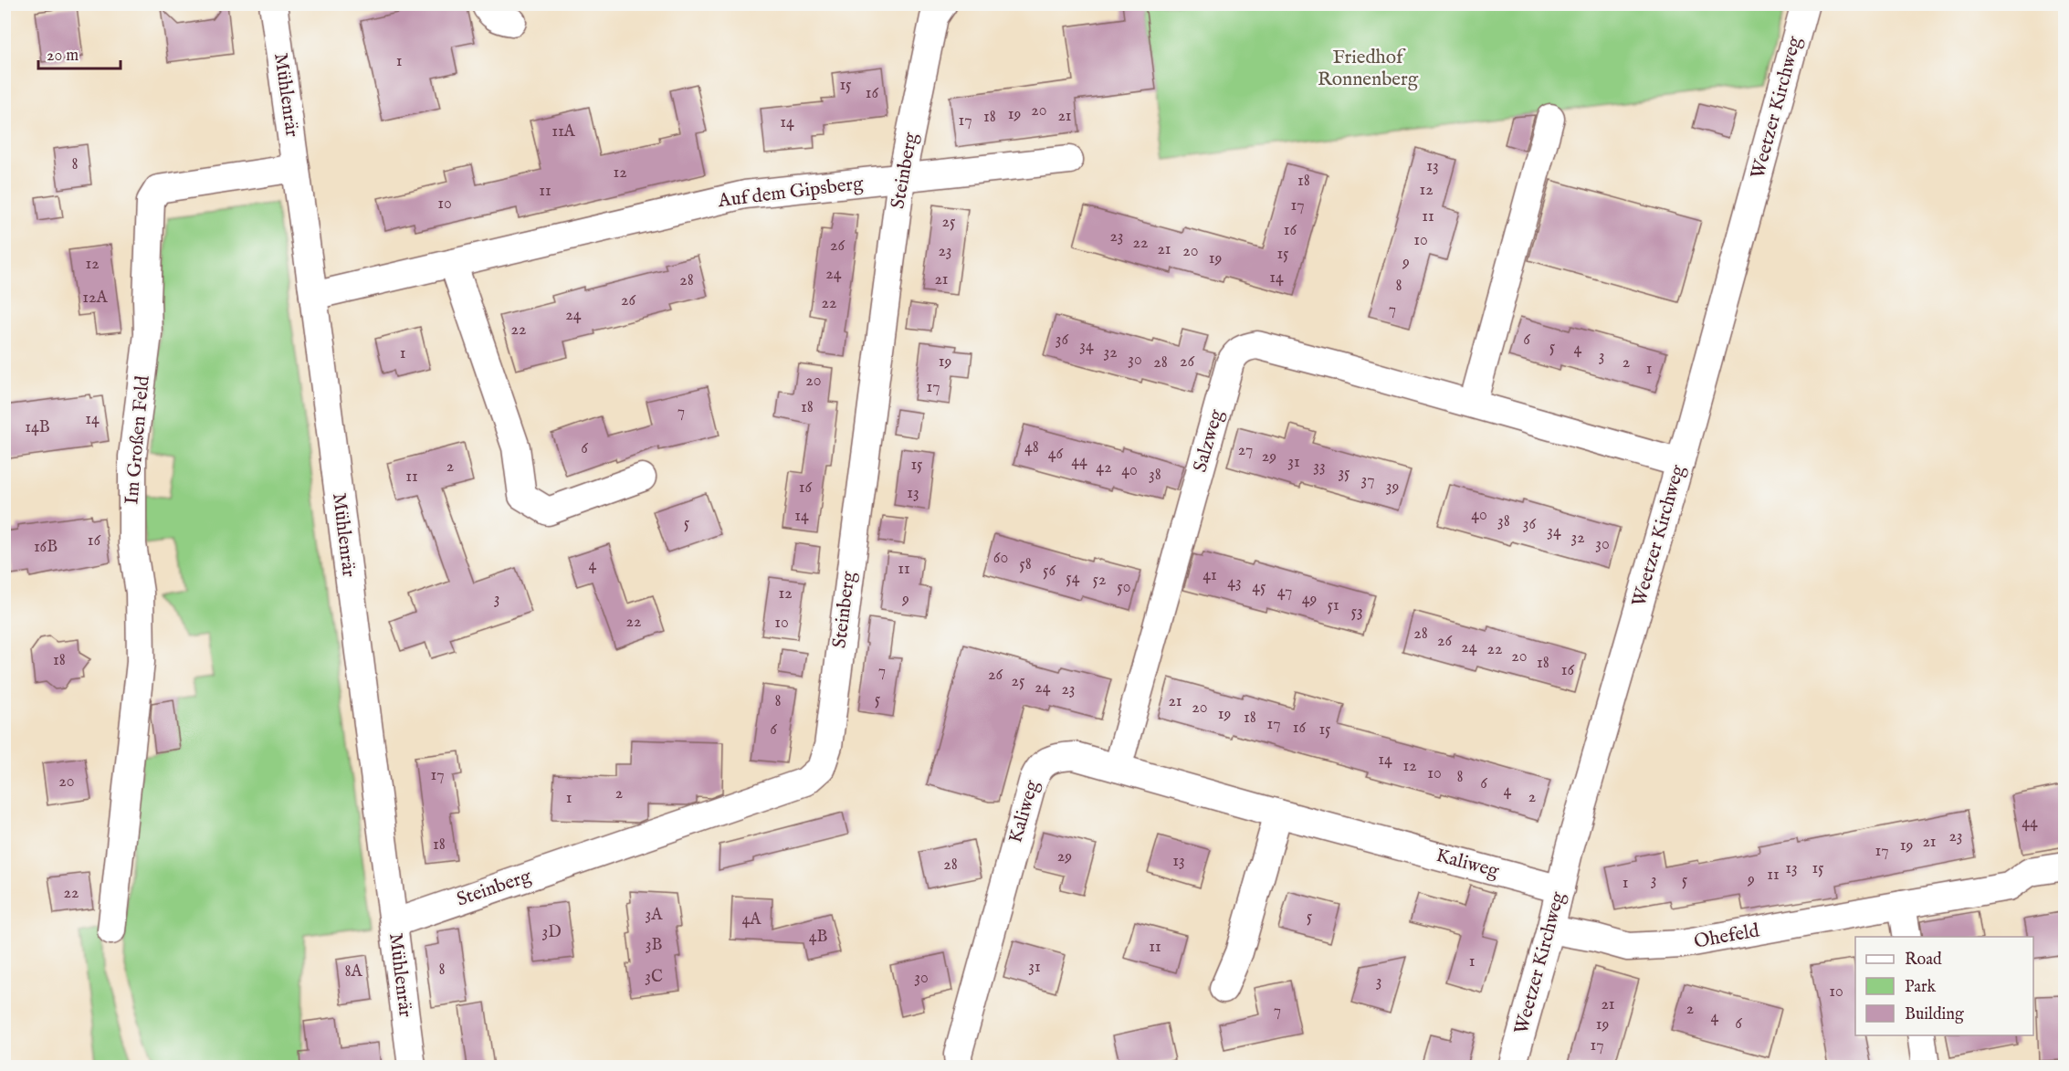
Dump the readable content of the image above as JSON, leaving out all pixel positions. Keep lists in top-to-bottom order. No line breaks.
{"streets":{"street":["Mühlenrär","Weetzer Kirchweg","Steinberg","Auf dem Gipsberg","Im Großen Feld","Salzweg","Kaliweg","Ohefeld"]},"crossings":[["Mühlenrär","Steinberg"],["Mühlenrär","Auf dem Gipsberg"],["Mühlenrär","Im Großen Feld"],["Weetzer Kirchweg","Salzweg"],["Weetzer Kirchweg","Kaliweg"],["Weetzer Kirchweg","Ohefeld"],["Steinberg","Auf dem Gipsberg"],["Salzweg","Kaliweg"]],"parks":["Friedhof Ronnenberg"],"house_numbers":["1","15","16","20","19","21","18","17","14","11A","8","13","12","18","12","11","10","17","11","25","16","23","10","22","26","21","23","20","15","19","9","12","24","14","21","28","8","12A","26","22","7","24","22","36","6","34","5","4","32","1","3","30","19","26","28","2","1","20","17","18","7","14","14B","48","6","27","46","29","44","31","15","2","33","42","40","35","38","11","37","39","16","13","40","14","38","5","36","34","32","16","30","16B","60","58","4","11","56","41","54","52","43","50","45","47","12","3","9","49","51","53","22","10","28","26","24","22","20","18","18","16","7","26","25","24","23","5","8","21","20","19","18","17","16","6","15","14","12","10","17","8","20","6","4","2","2","1","44","23","21","18","19","17","29","13","28","13","15","11","9","3","5","1","22","3A","5","4A","3D","4B","3B","11","1","31","8","8A","3C","30","3","10","21","2","7","4","6","19","17"],"legend":["Road","Park","Building"],"scale_bar":"20 m"}
